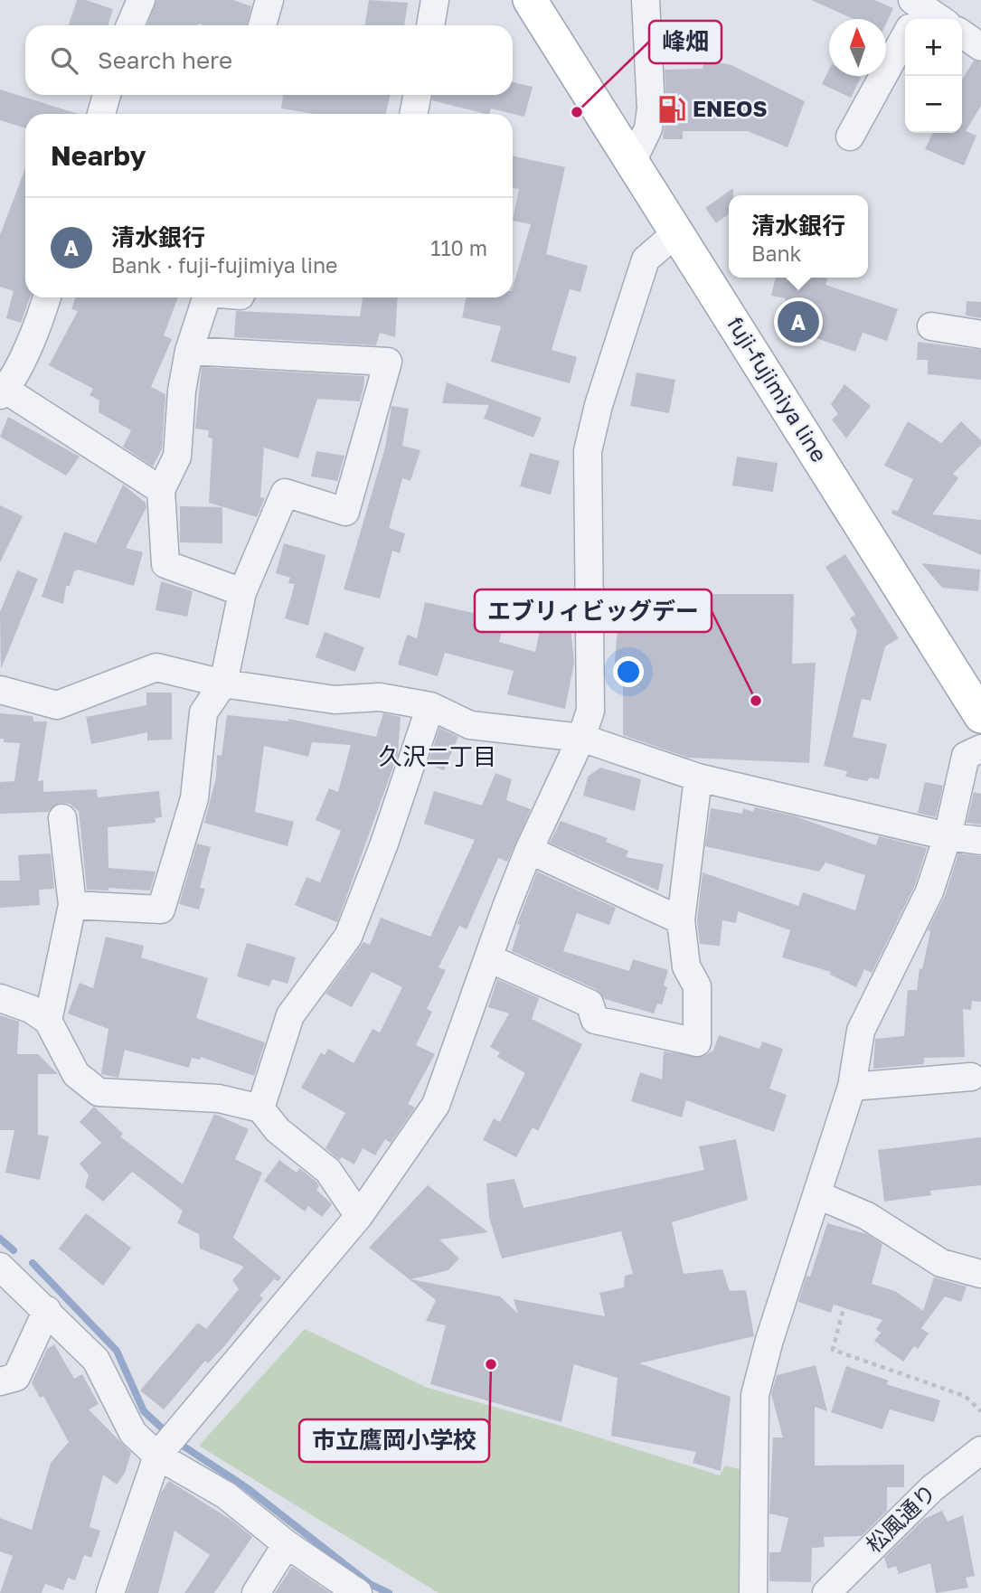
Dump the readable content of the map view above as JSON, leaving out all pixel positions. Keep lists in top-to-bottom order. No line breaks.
{"streets":{"main road":["fuji-fujimiya line"],"street":["松風通り"]},"districts":["久沢二丁目"],"places":{"fuel station":["ENEOS"],"other":["峰畑","エブリィビッグデー","市立鷹岡小学校"]},"north":"top","page":{"map_buttons":["+","−"],"search":"Search here","heading":"Nearby","popup":["清水銀行","Bank"],"list":[{"mark":"A","name":"清水銀行","note":"Bank · fuji-fujimiya line","value":"110 m"}],"pins":"A"}}
